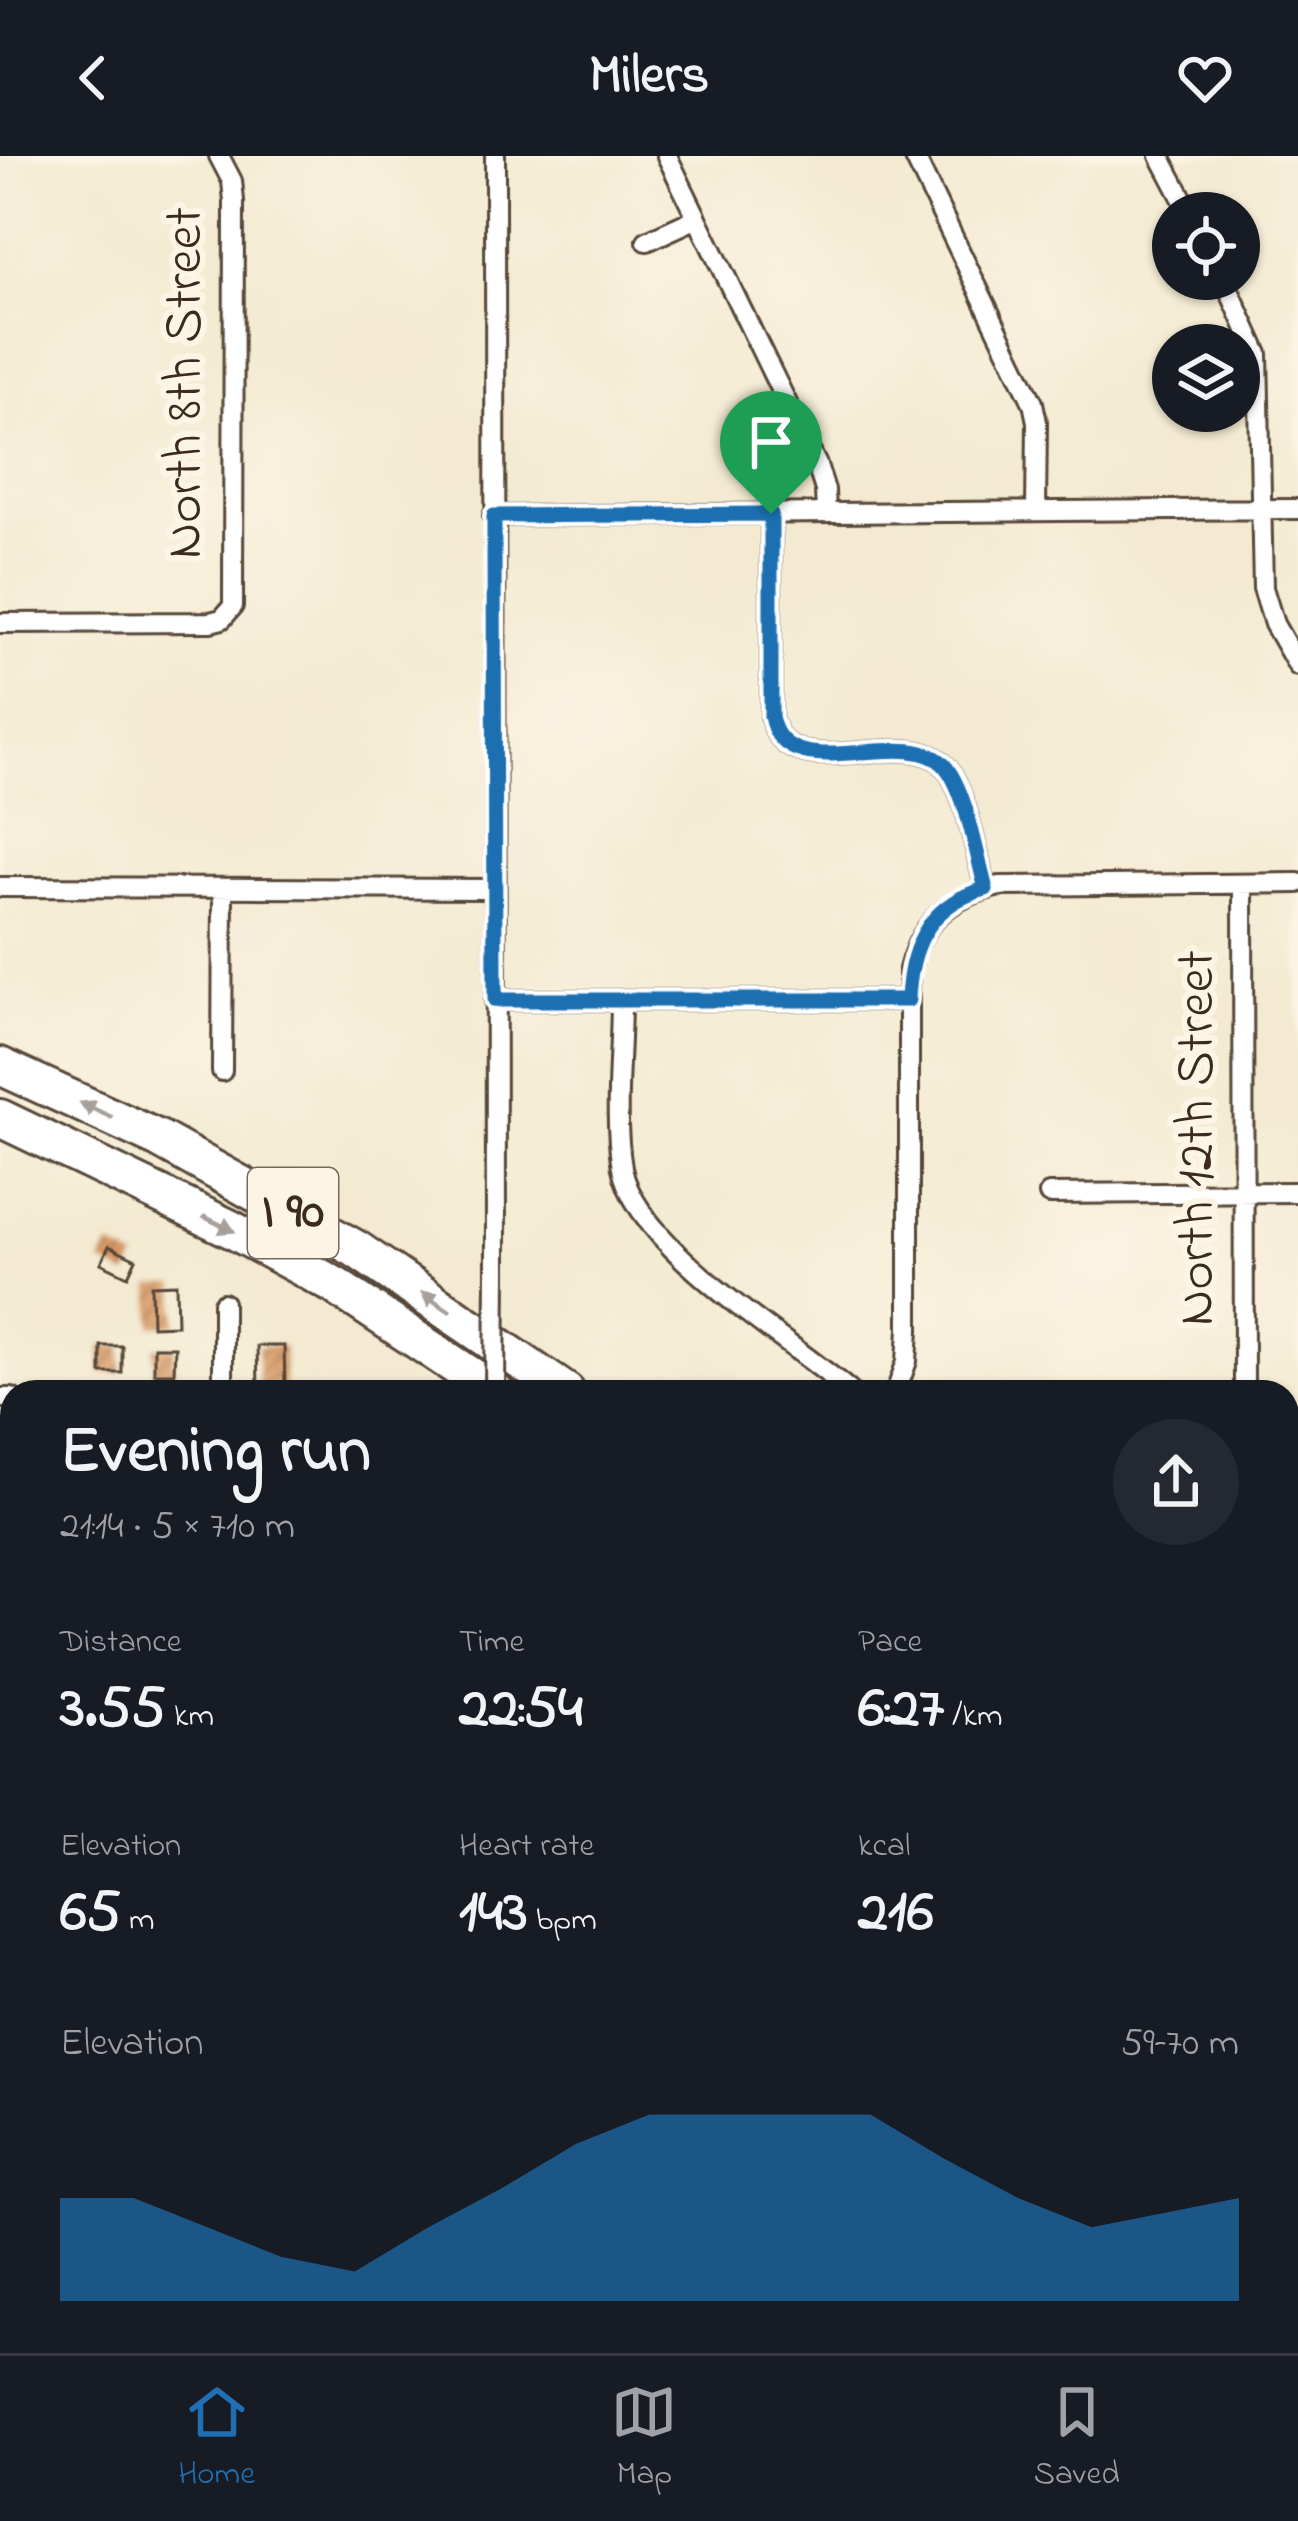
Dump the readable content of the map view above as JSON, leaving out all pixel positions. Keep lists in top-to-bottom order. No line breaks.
{"streets":{"highway":["I 90"],"street":["North 8th Street","North 12th Street"]},"page":{"header":"Milers","heading":["Evening run","21:14 · 5 × 710 m"],"stats":[["Distance","3.55 km"],["Time","22:54"],["Pace","6:27 /km"],["Elevation","65 m"],["Heart rate","143 bpm"],["kcal","216"]],"chart":["Elevation","59–70 m"],"tabs":["Home","Map","Saved"]}}
